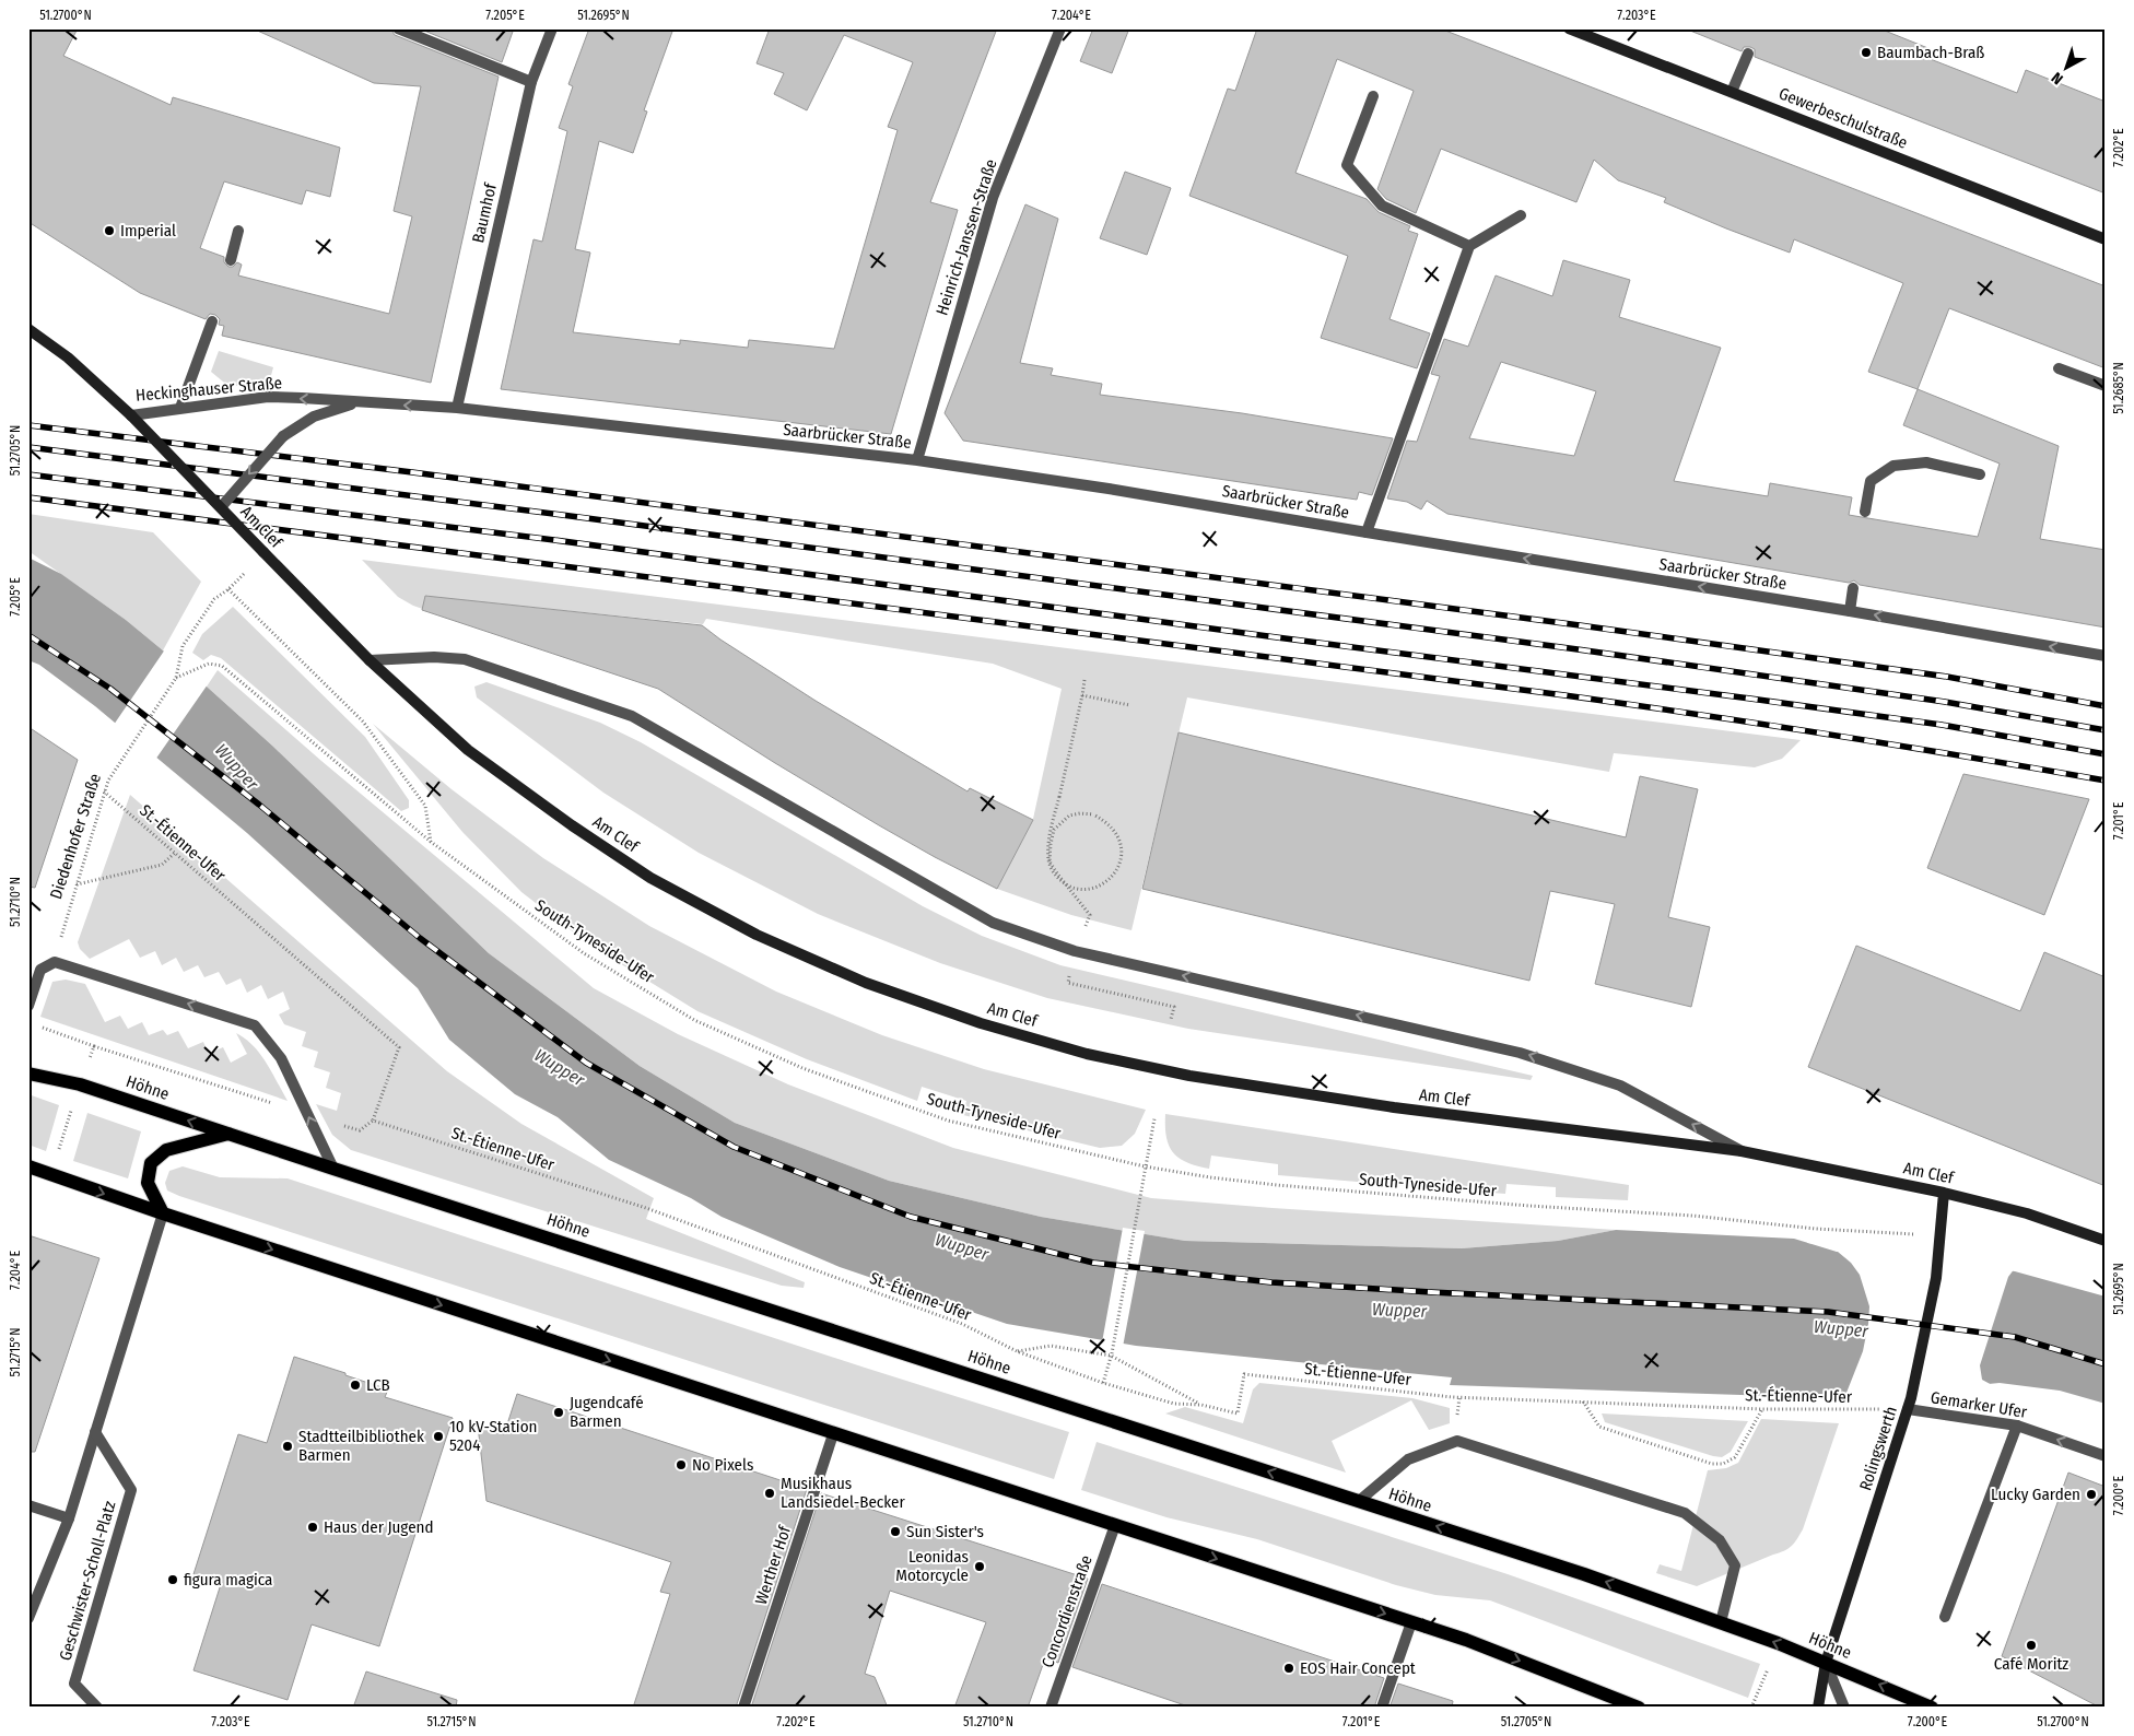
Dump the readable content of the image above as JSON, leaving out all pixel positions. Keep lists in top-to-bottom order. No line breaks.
{"streets":{"main road":["Gewerbeschulstraße","Heckinghauser Straße","Am Clef","Höhne","Rolingswerth"],"street":["Baumhof","Heinrich-Janssen-Straße","Saarbrücker Straße","Gemarker Ufer","Werther Hof","Geschwister-Scholl-Platz","Concordienstraße"],"path":["Diedenhofer Straße","St.-Étienne-Ufer","South-Tyneside-Ufer"]},"crossings":[["Baumhof","Heckinghauser Straße"],["Baumhof","Saarbrücker Straße"],["Heinrich-Janssen-Straße","Saarbrücker Straße"],["Heckinghauser Straße","Saarbrücker Straße"],["Heckinghauser Straße","Am Clef"],["Am Clef","Diedenhofer Straße"],["Am Clef","Rolingswerth"],["Diedenhofer Straße","St.-Étienne-Ufer"],["Diedenhofer Straße","South-Tyneside-Ufer"],["St.-Étienne-Ufer","Gemarker Ufer"],["St.-Étienne-Ufer","Rolingswerth"],["South-Tyneside-Ufer","Rolingswerth"],["Höhne","Rolingswerth"],["Gemarker Ufer","Rolingswerth"]],"one_way":["Heckinghauser Straße","Saarbrücker Straße","Gemarker Ufer"],"water":["Wupper"],"places":["Baumbach-Braß","Imperial","LCB","Jugendcafé Barmen","10 kV-Station 5204","Stadtteilbibliothek Barmen","No Pixels","Musikhaus Landsiedel-Becker","Lucky Garden","Haus der Jugend","Sun Sister's","Leonidas Motorcycle","figura magica","Café Moritz","EOS Hair Concept"],"north":"bottom left","coordinates":["51.2700°N","7.205°E","51.2695°N","7.204°E","7.203°E","7.202°E","51.2685°N","51.2705°N","7.201°E","51.2710°N","51.2715°N","7.200°E"]}
